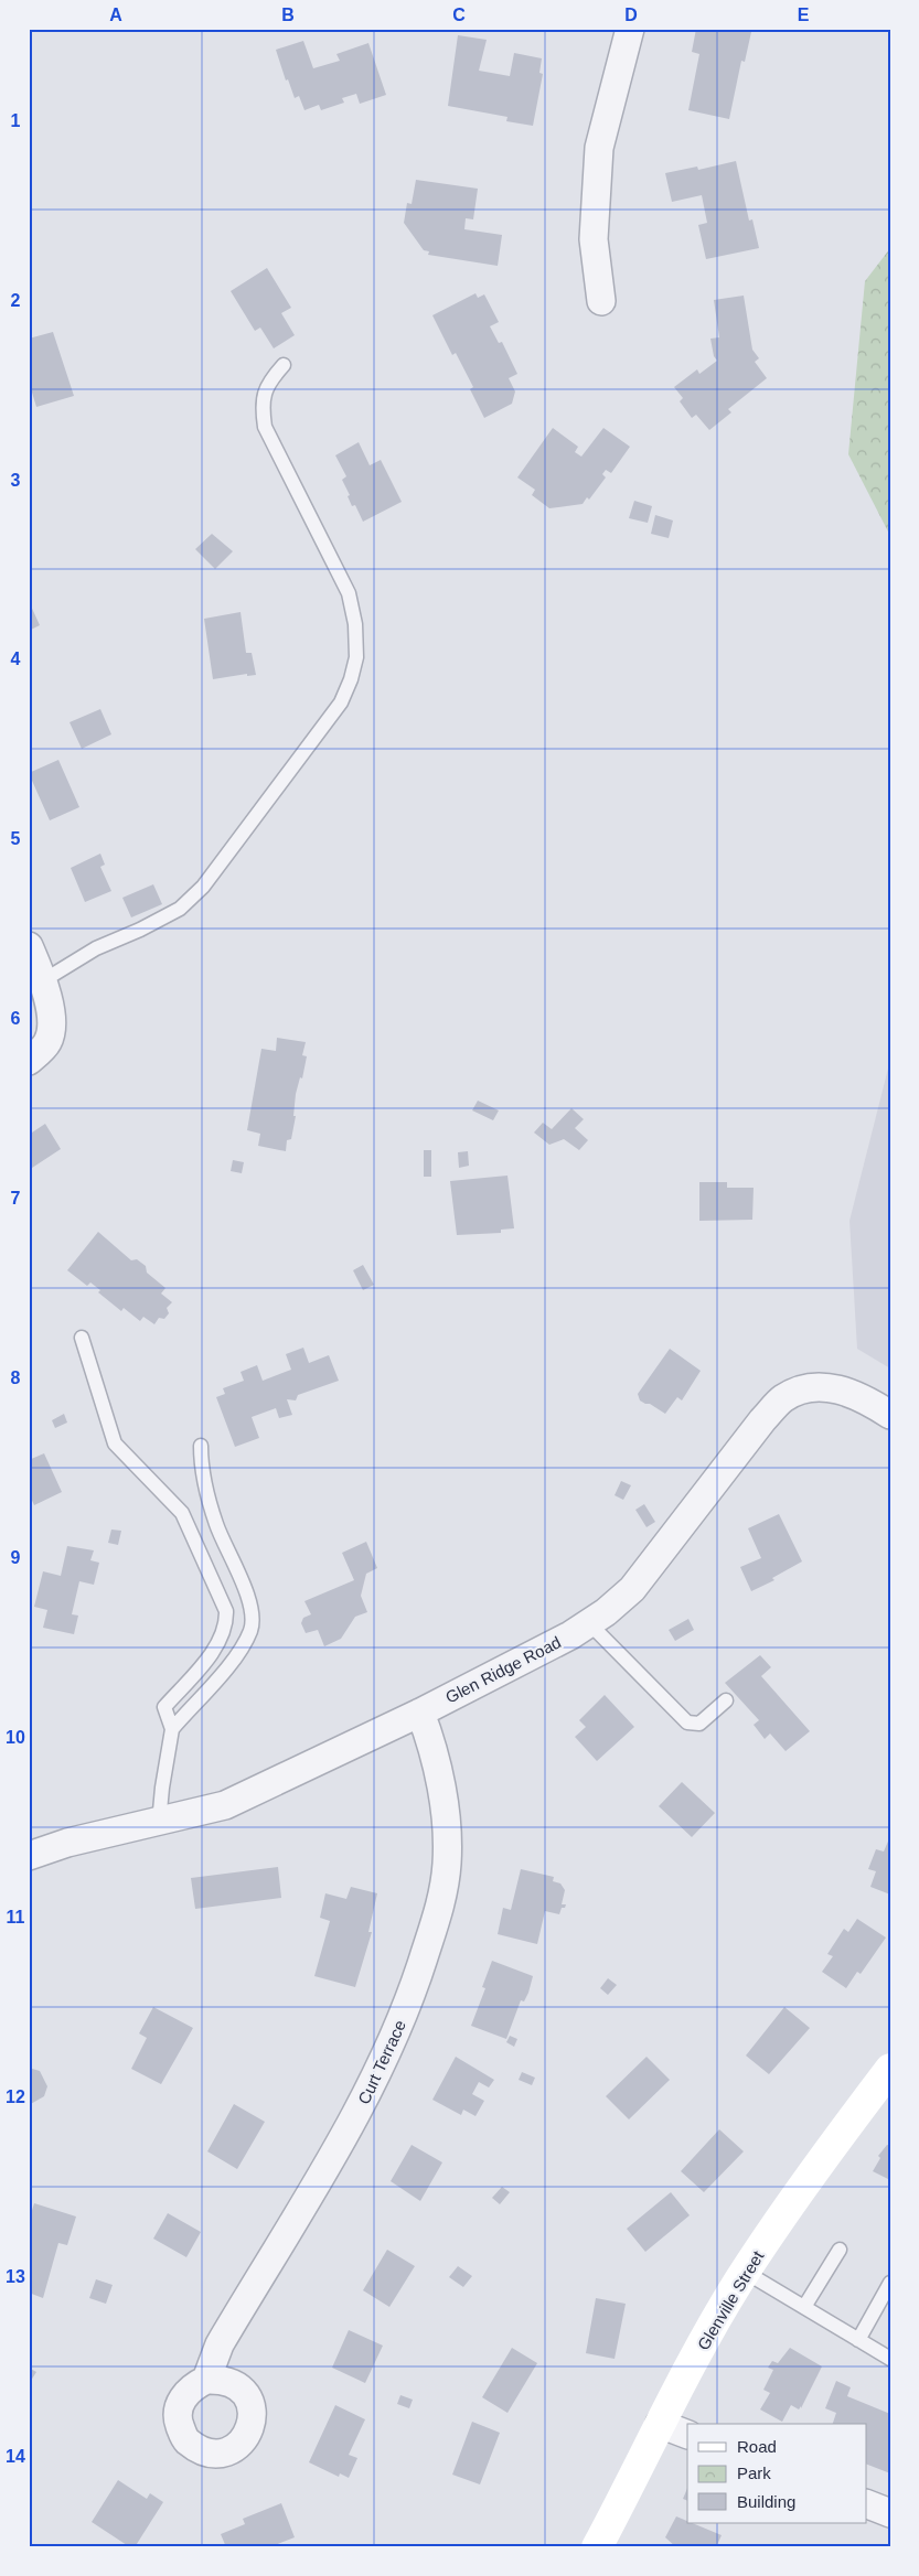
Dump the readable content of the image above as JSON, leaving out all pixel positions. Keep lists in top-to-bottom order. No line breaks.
{"streets":{"main road":["Glenville Street"],"street":["Glen Ridge Road","Curt Terrace"]},"crossings":[["Glen Ridge Road","Curt Terrace"]],"legend":["Road","Park","Building"],"grid":{"columns":["A","B","C","D","E"],"rows":["1","2","3","4","5","6","7","8","9","10","11","12","13","14"]}}
